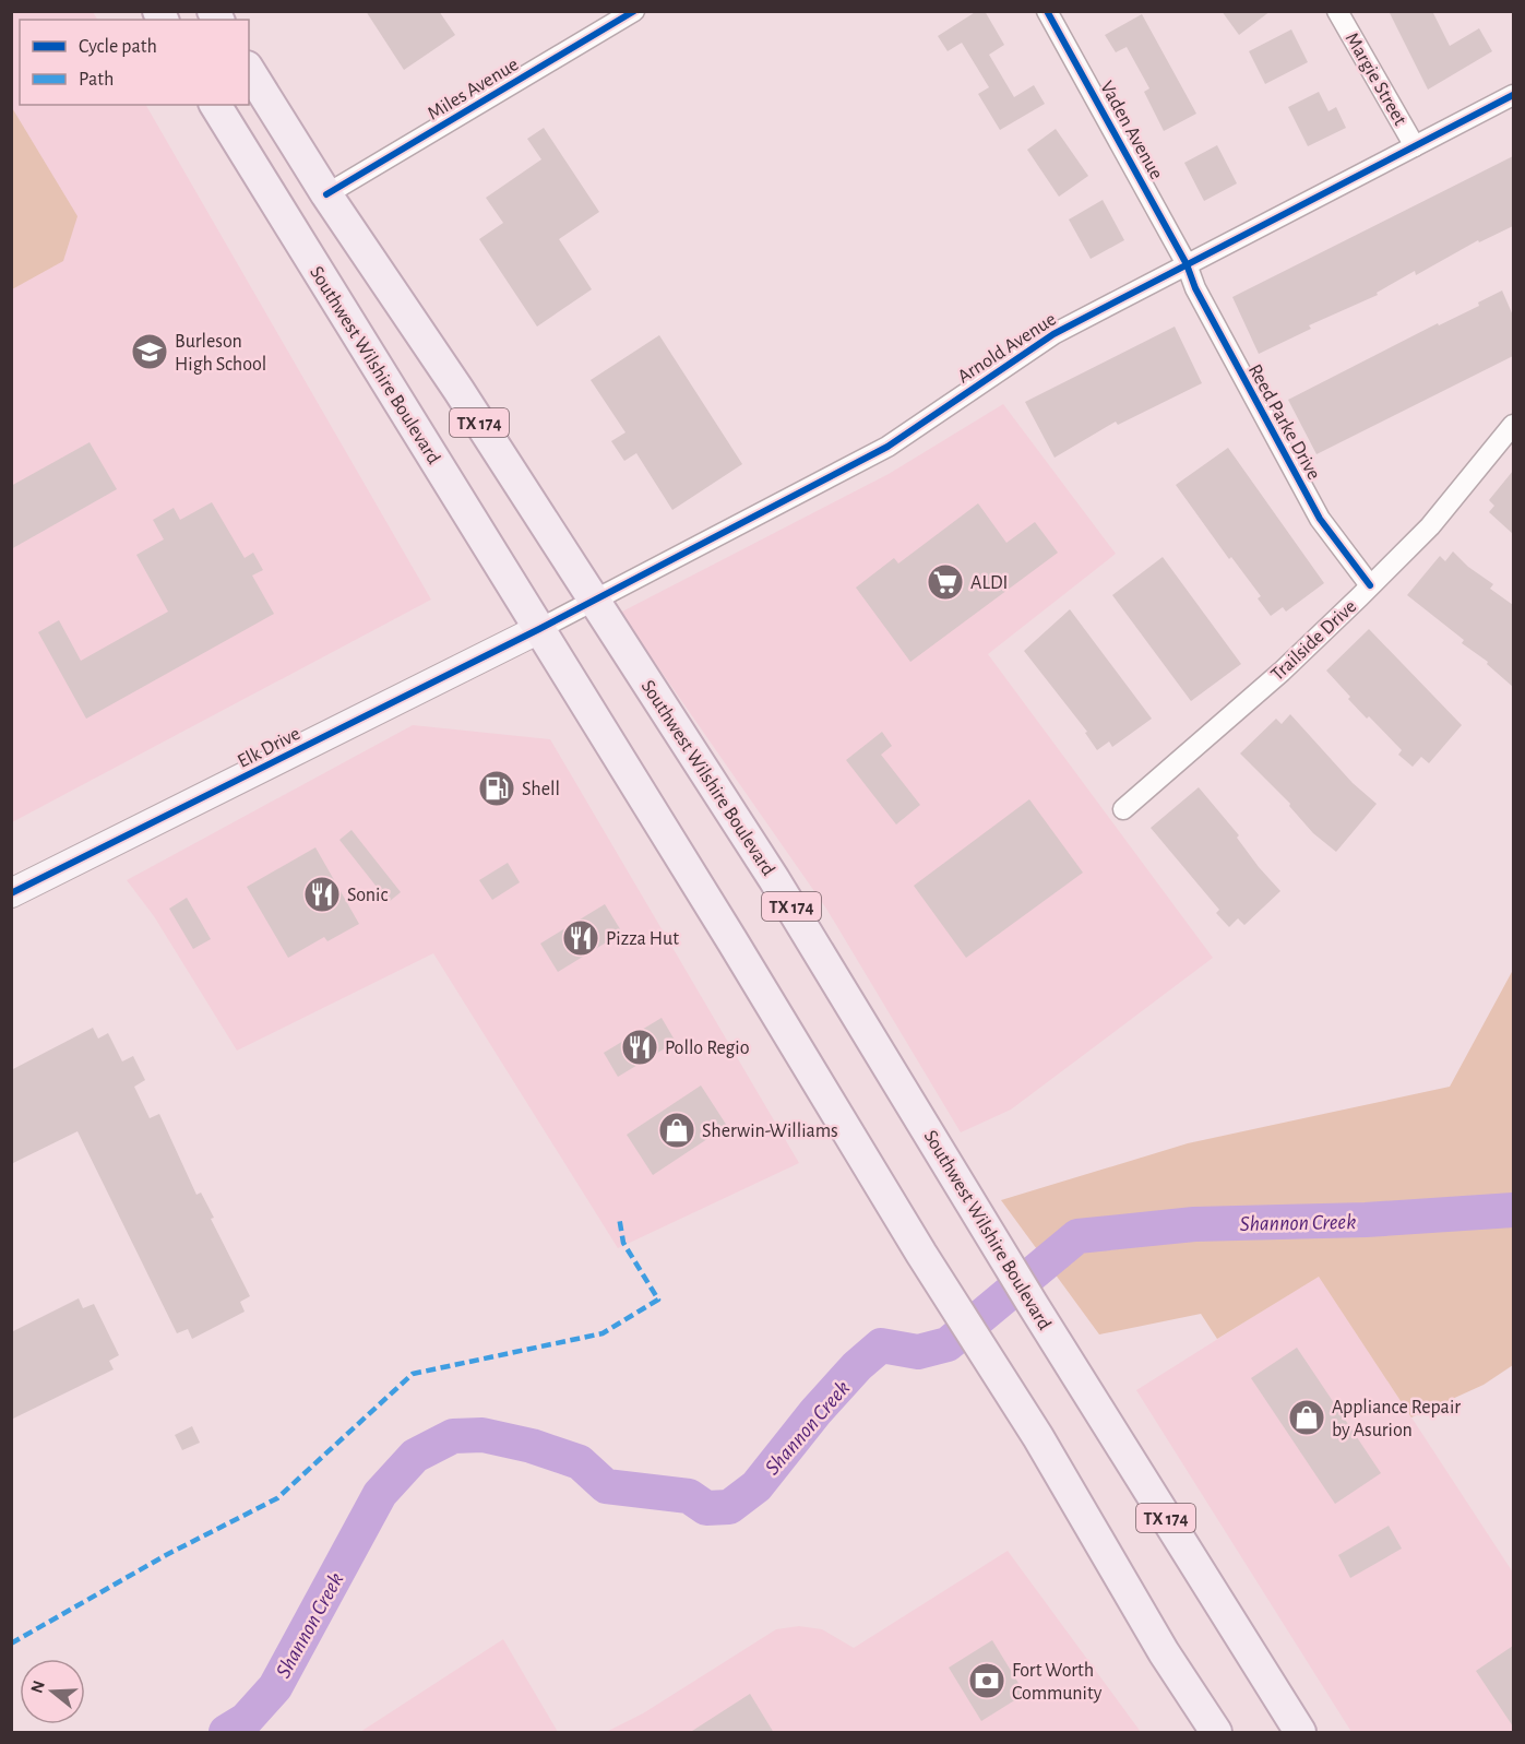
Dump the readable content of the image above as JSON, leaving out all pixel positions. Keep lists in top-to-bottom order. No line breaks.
{"streets":{"main road":["Southwest Wilshire Boulevard","TX 174"],"street":["Margie Street","Miles Avenue","Vaden Avenue","Arnold Avenue","Reed Parke Drive","Trailside Drive","Elk Drive"]},"crossings":[["Margie Street","Arnold Avenue"],["Miles Avenue","Southwest Wilshire Boulevard"],["Vaden Avenue","Arnold Avenue"],["Vaden Avenue","Reed Parke Drive"],["Arnold Avenue","Southwest Wilshire Boulevard"],["Arnold Avenue","Reed Parke Drive"],["Arnold Avenue","Elk Drive"],["Southwest Wilshire Boulevard","Elk Drive"],["Reed Parke Drive","Trailside Drive"]],"water":["Shannon Creek"],"places":{"school or university":["Burleson High School"],"supermarket":["ALDI"],"fuel station":["Shell"],"restaurant":["Sonic","Pizza Hut","Pollo Regio"],"shop":["Sherwin-Williams","Appliance Repair by Asurion"],"bank":["Fort Worth Community"]},"legend":["Cycle path","Path"],"north":"left"}
